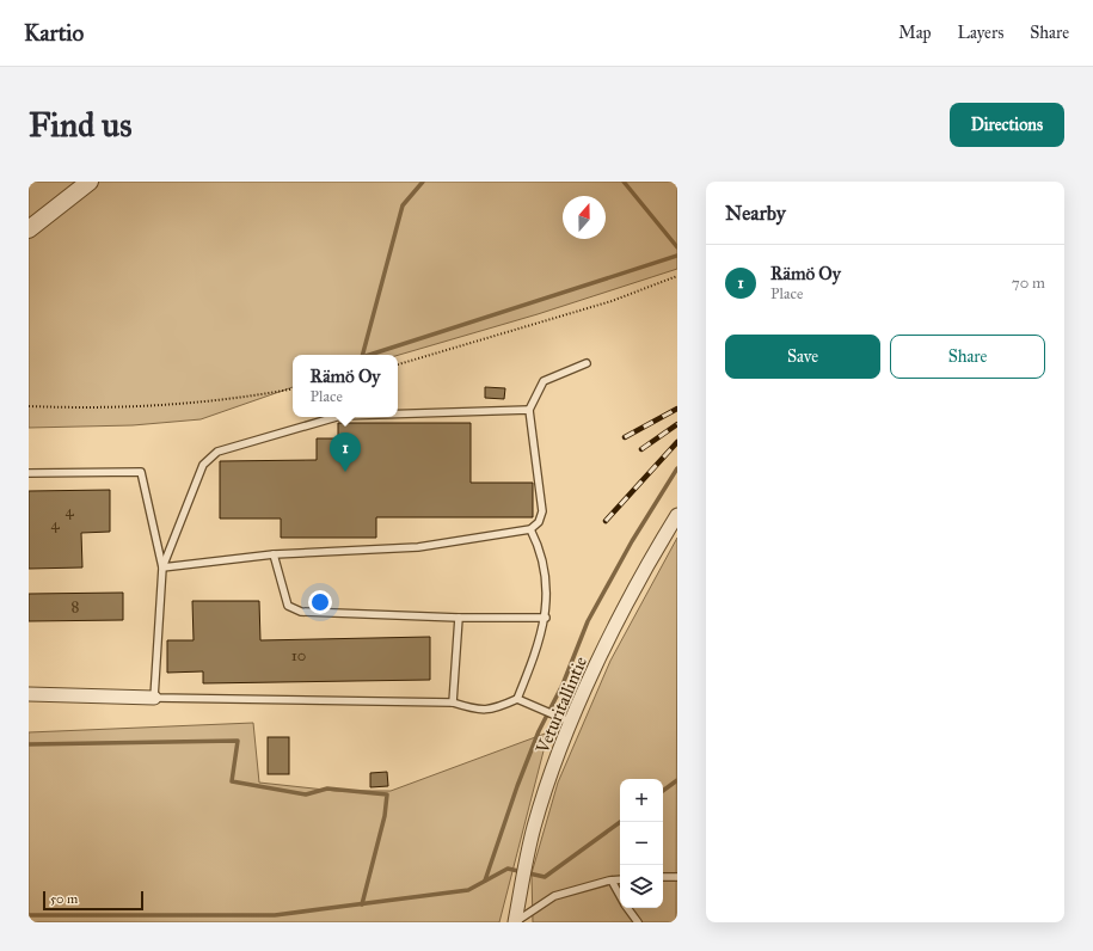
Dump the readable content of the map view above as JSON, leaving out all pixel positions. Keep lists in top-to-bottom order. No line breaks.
{"streets":{"street":["Veturitallintie"]},"house_numbers":["4","4","8","10"],"scale_bar":"50 m","north":"top","page":{"header":"Kartio","nav":["Map","Layers","Share"],"buttons":["Directions",["Save","Share"]],"title":"Find us","heading":"Nearby","list":[{"mark":"1","name":"Rämö Oy","note":"Place","value":"70 m"}],"popup":["Rämö Oy","Place"],"pins":"1","map_buttons":["+","−"],"scale":"50 m"}}
